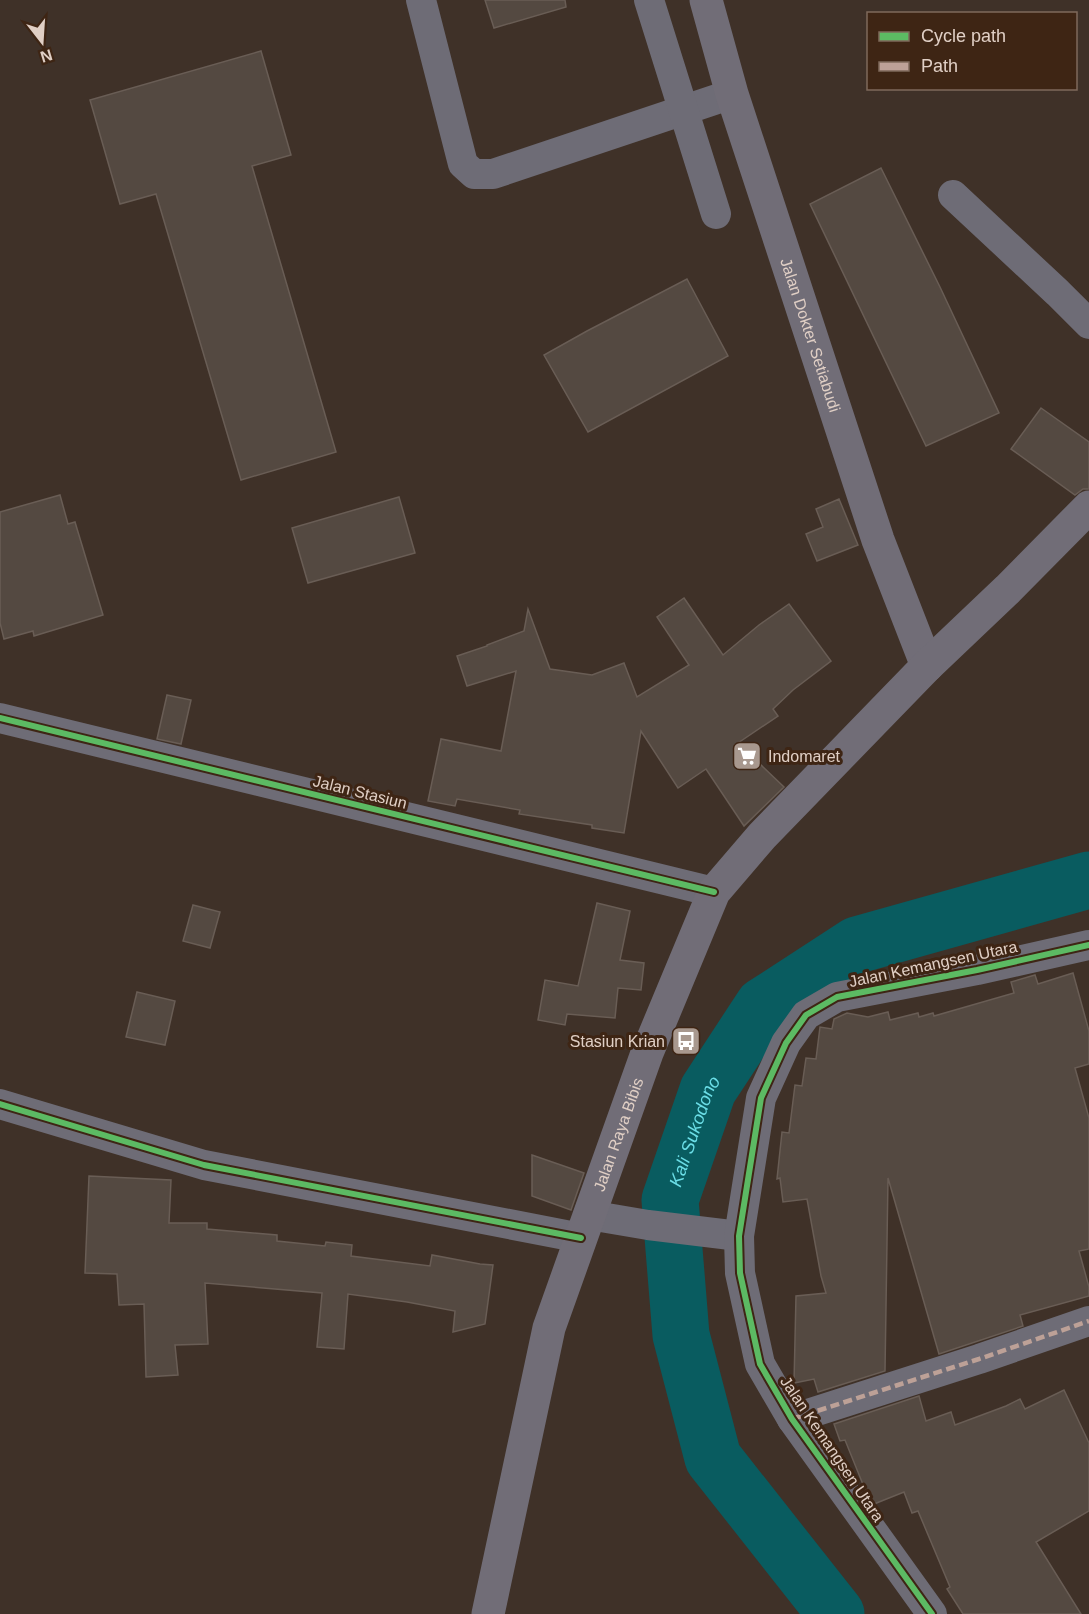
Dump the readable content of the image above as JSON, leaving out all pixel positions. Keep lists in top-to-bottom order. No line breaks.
{"streets":{"main road":["Jalan Dokter Setiabudi","Jalan Raya Bibis"],"street":["Jalan Stasiun","Jalan Kemangsen Utara"]},"crossings":[["Jalan Dokter Setiabudi","Jalan Raya Bibis"],["Jalan Stasiun","Jalan Raya Bibis"]],"water":["Kali Sukodono"],"places":{"supermarket":["Indomaret"],"bus stop":["Stasiun Krian"]},"legend":["Cycle path","Path"],"north":"bottom"}
